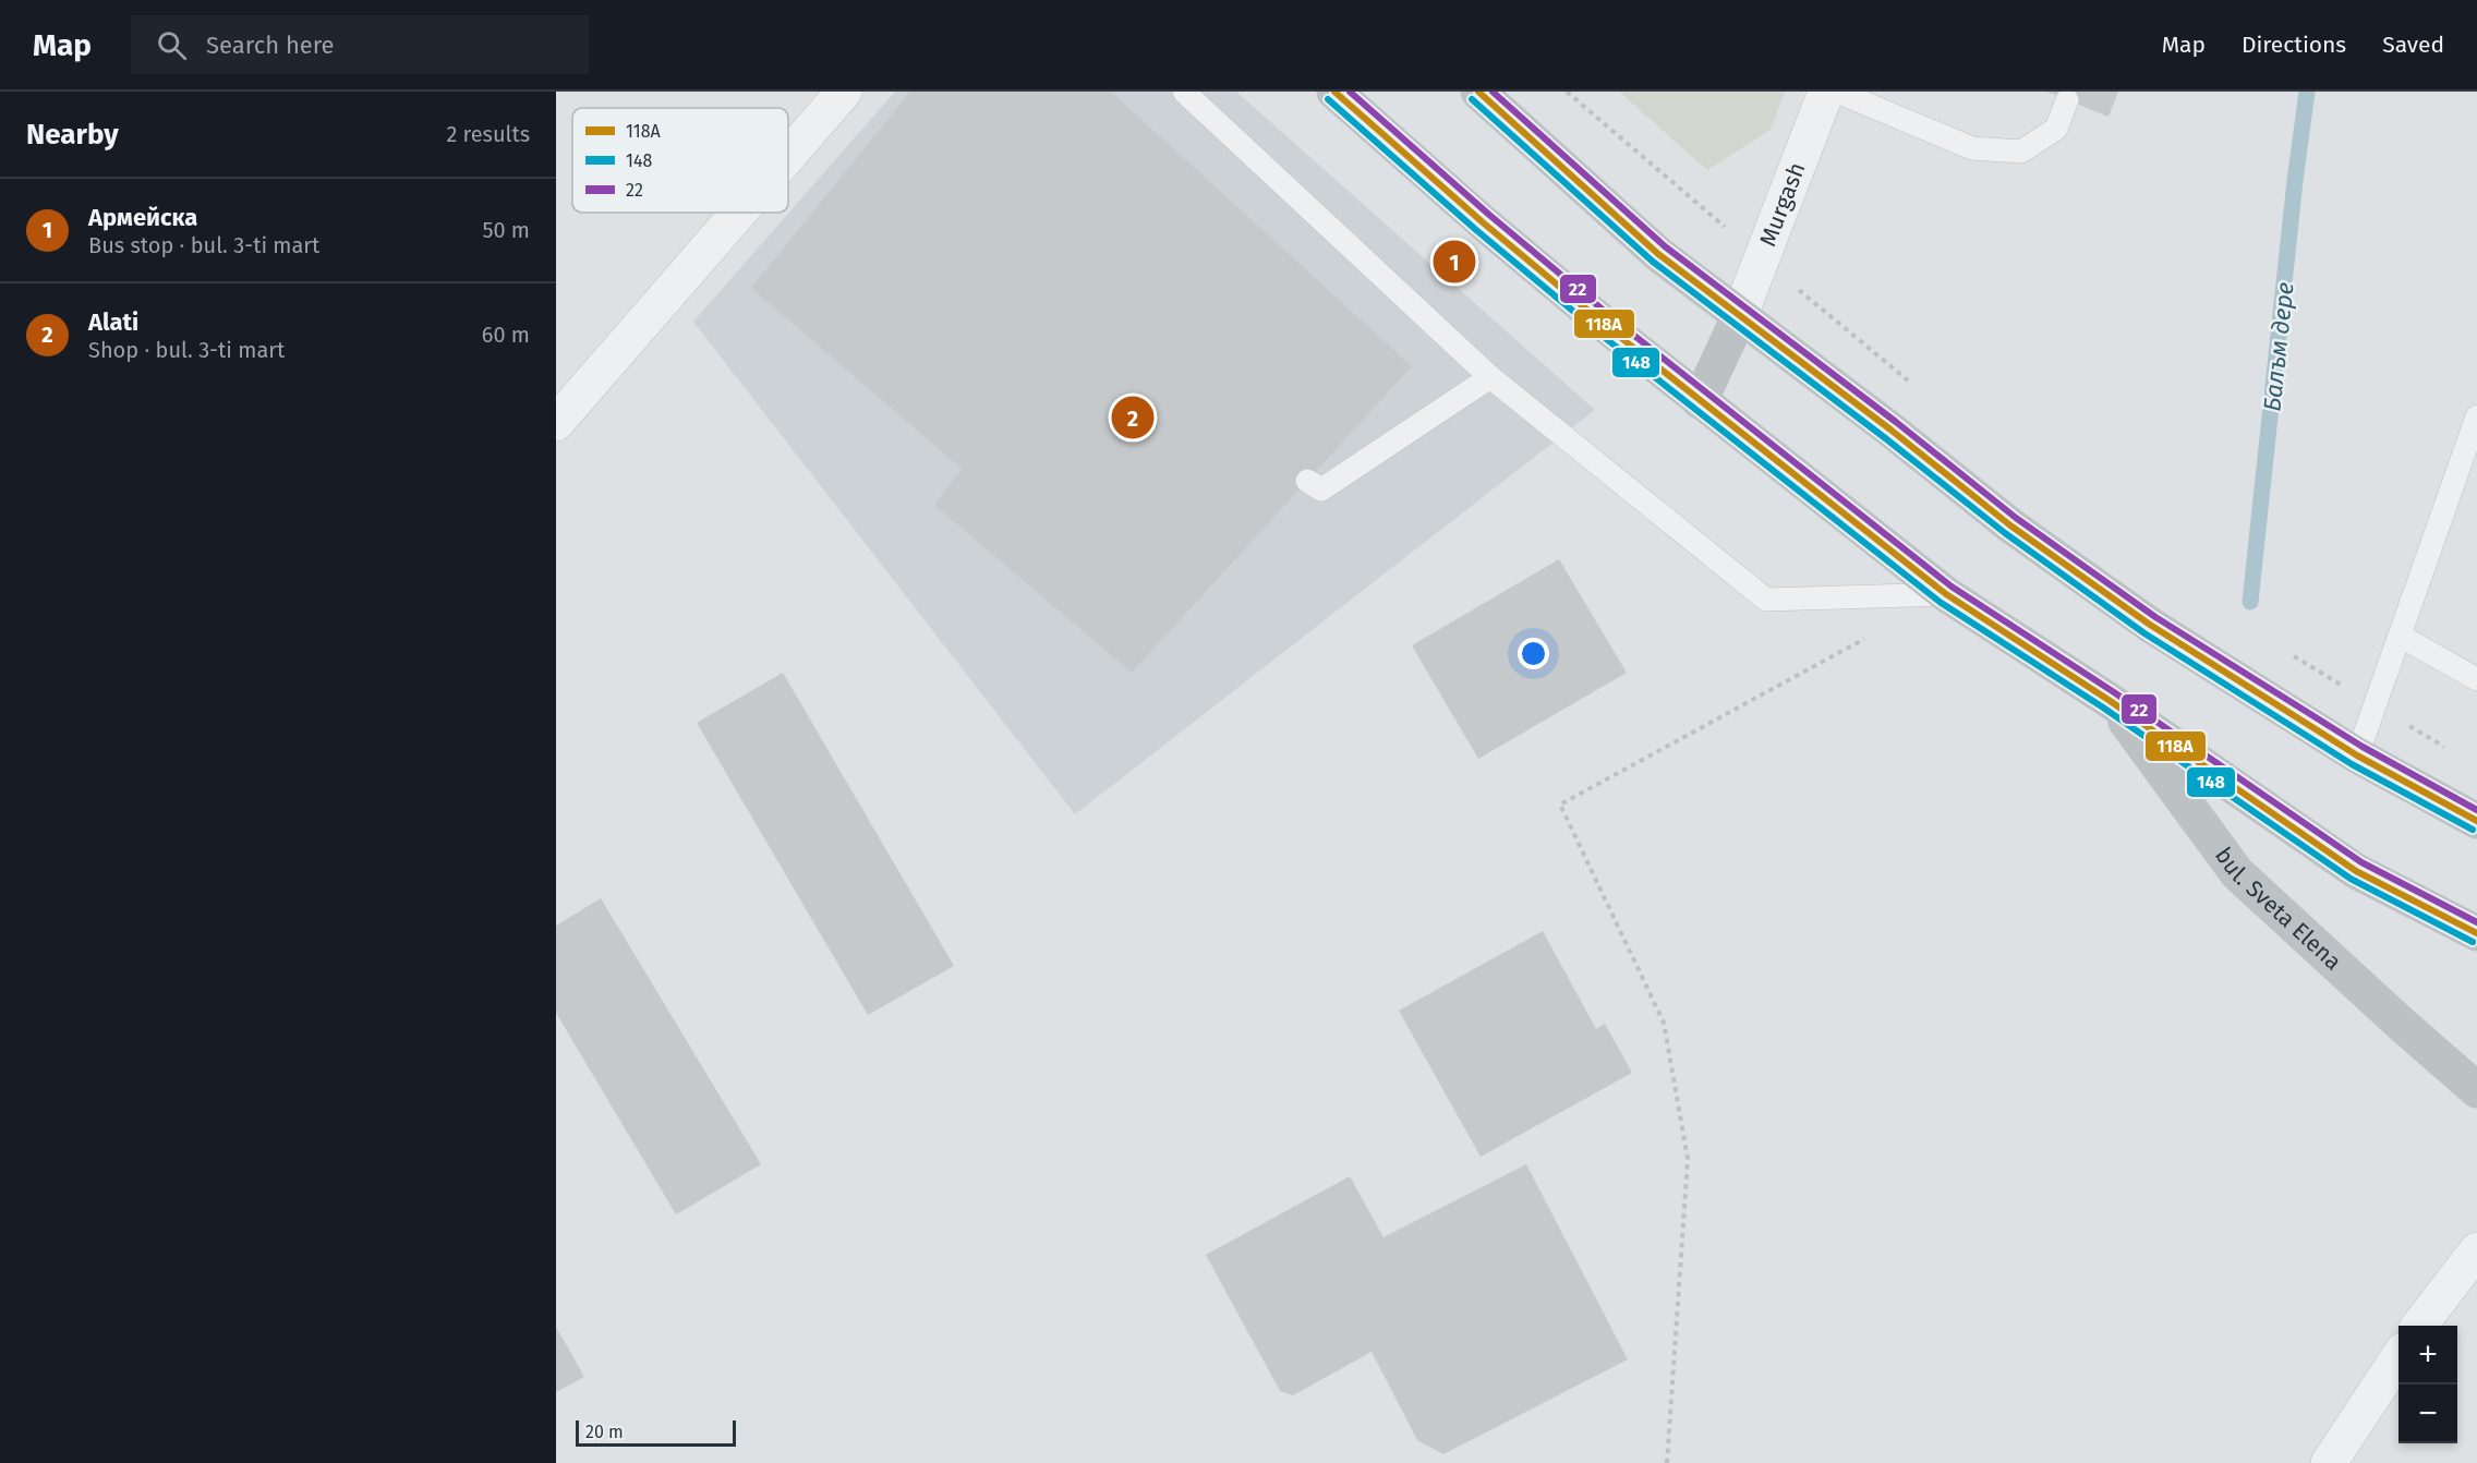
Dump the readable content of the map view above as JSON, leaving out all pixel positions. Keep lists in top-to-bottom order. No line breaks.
{"streets":{"street":["Murgash","bul. Sveta Elena"]},"water":["Балъм дере"],"lines":["transit line 118А","transit line 22","transit line 148"],"legend":["118А","148","22"],"scale_bar":"20 m","page":{"header":"Map","search":"Search here","nav":["Map","Directions","Saved"],"heading":["Nearby","2 results"],"list":[{"mark":"1","name":"Армейска","note":"Bus stop · bul. 3-ti mart","value":"50 m"},{"mark":"2","name":"Alati","note":"Shop · bul. 3-ti mart","value":"60 m"}],"pins":["1","2"],"map_buttons":["+","−"],"scale":"20 m"}}
